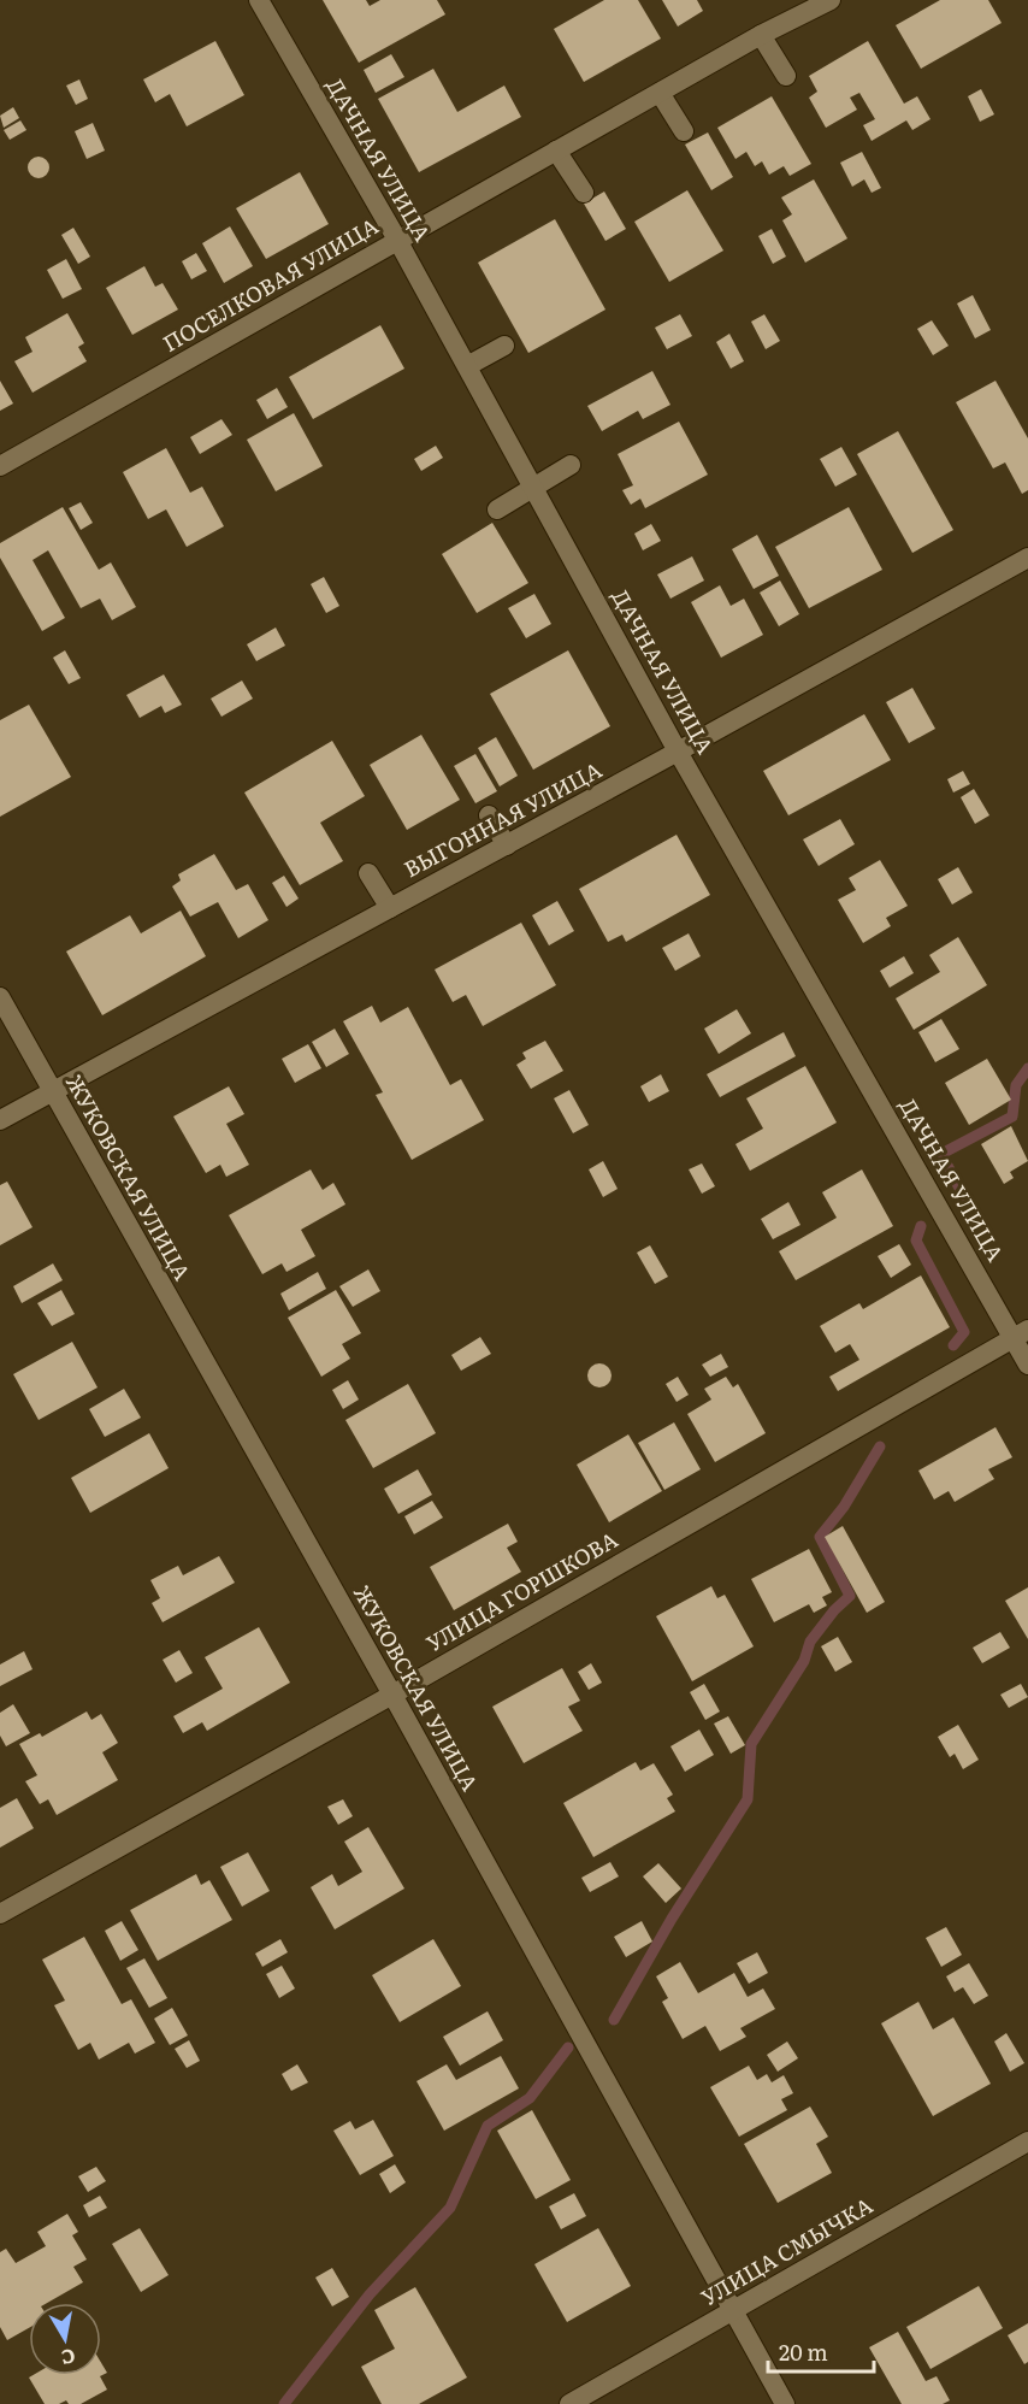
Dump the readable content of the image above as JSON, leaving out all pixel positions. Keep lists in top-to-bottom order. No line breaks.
{"streets":{"street":["ДАЧНАЯ УЛИЦА","ПОСЕЛКОВАЯ УЛИЦА","ВЫГОННАЯ УЛИЦА","ЖУКОВСКАЯ УЛИЦА","УЛИЦА ГОРШКОВА","УЛИЦА СМЫЧКА"]},"crossings":[["ДАЧНАЯ УЛИЦА","ПОСЕЛКОВАЯ УЛИЦА"],["ДАЧНАЯ УЛИЦА","ВЫГОННАЯ УЛИЦА"],["ДАЧНАЯ УЛИЦА","УЛИЦА ГОРШКОВА"],["ВЫГОННАЯ УЛИЦА","ЖУКОВСКАЯ УЛИЦА"],["ЖУКОВСКАЯ УЛИЦА","УЛИЦА ГОРШКОВА"],["ЖУКОВСКАЯ УЛИЦА","УЛИЦА СМЫЧКА"]],"scale_bar":"20 m","north":"bottom"}
